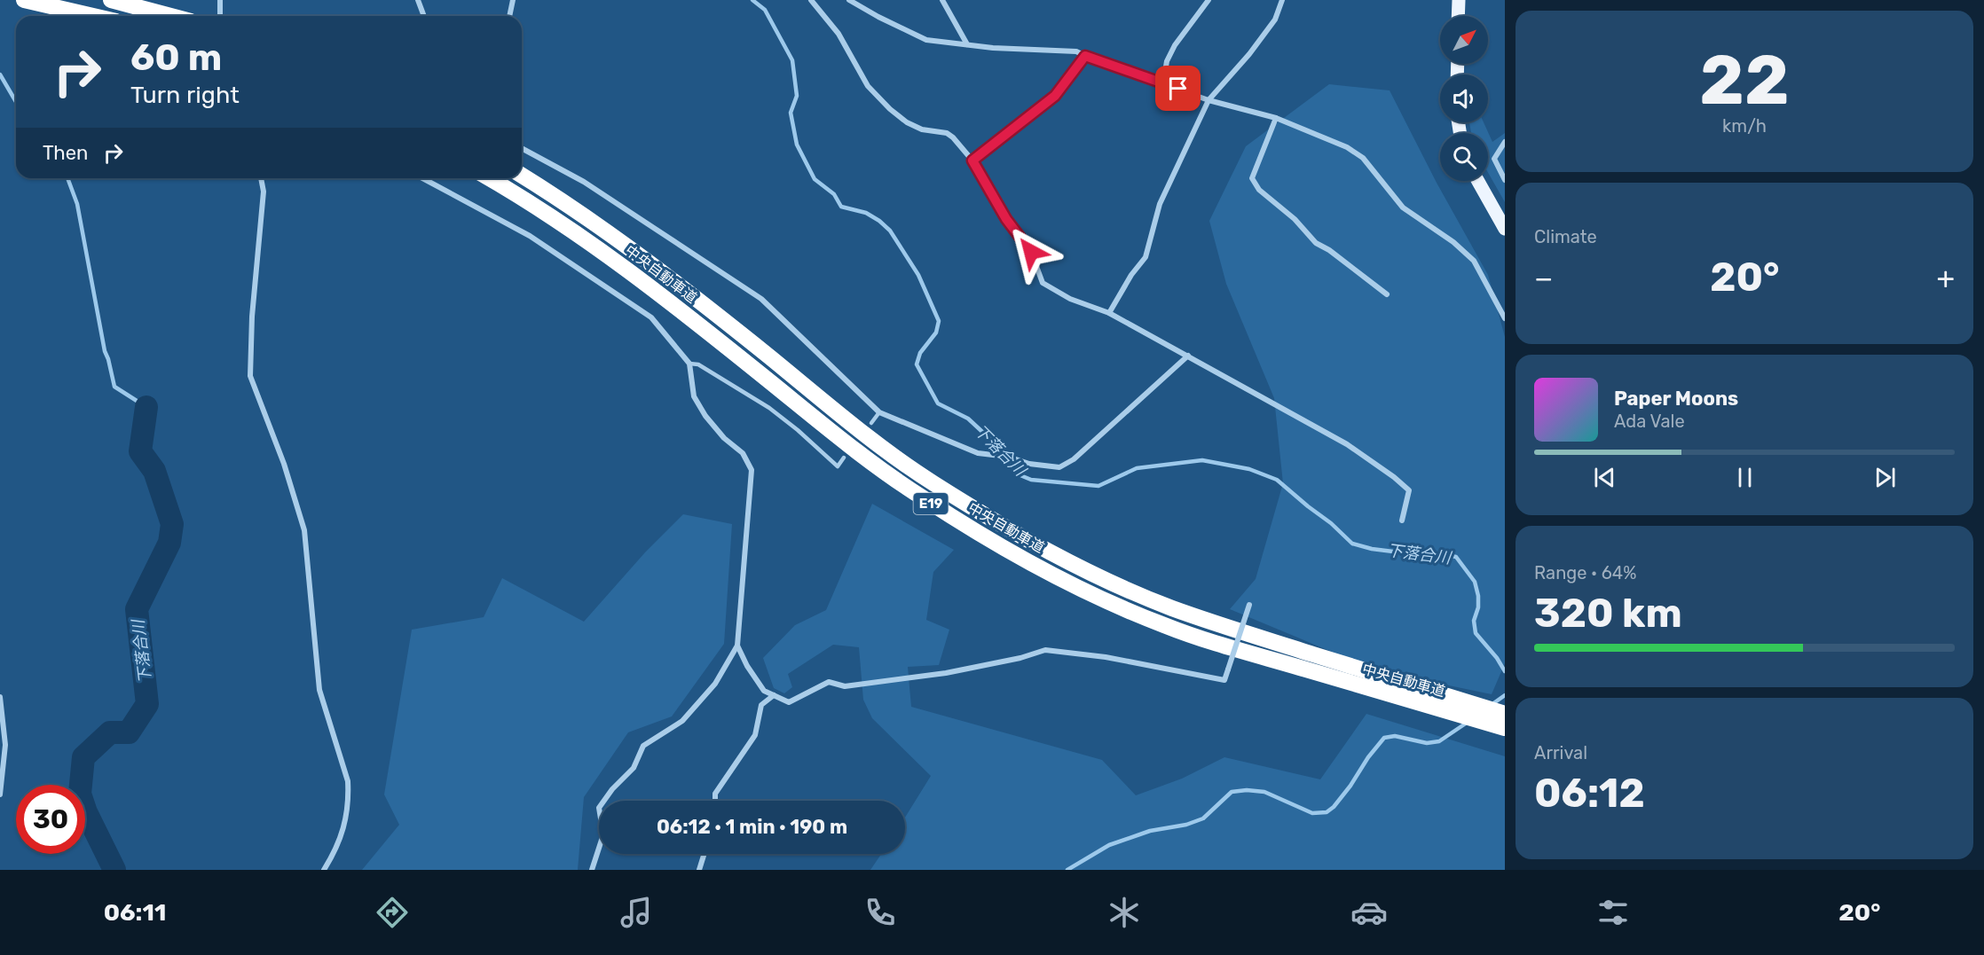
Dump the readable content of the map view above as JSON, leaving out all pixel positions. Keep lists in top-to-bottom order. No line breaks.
{"streets":{"highway":["中央自動車道","E19"]},"water":["下落合川"],"north":"top right","page":{"tile":[["22","km/h"],"Climate",["Range · 64%","320 km"],["Arrival","06:12"]],"turn":["60 m","Turn right"],"then":"Then","heat":["−","20°","+"],"song":["Paper Moons","Ada Vale"],"limit":"30","trip":"06:12 · 1 min · 190 m","tabs":["06:11","20°"]}}
